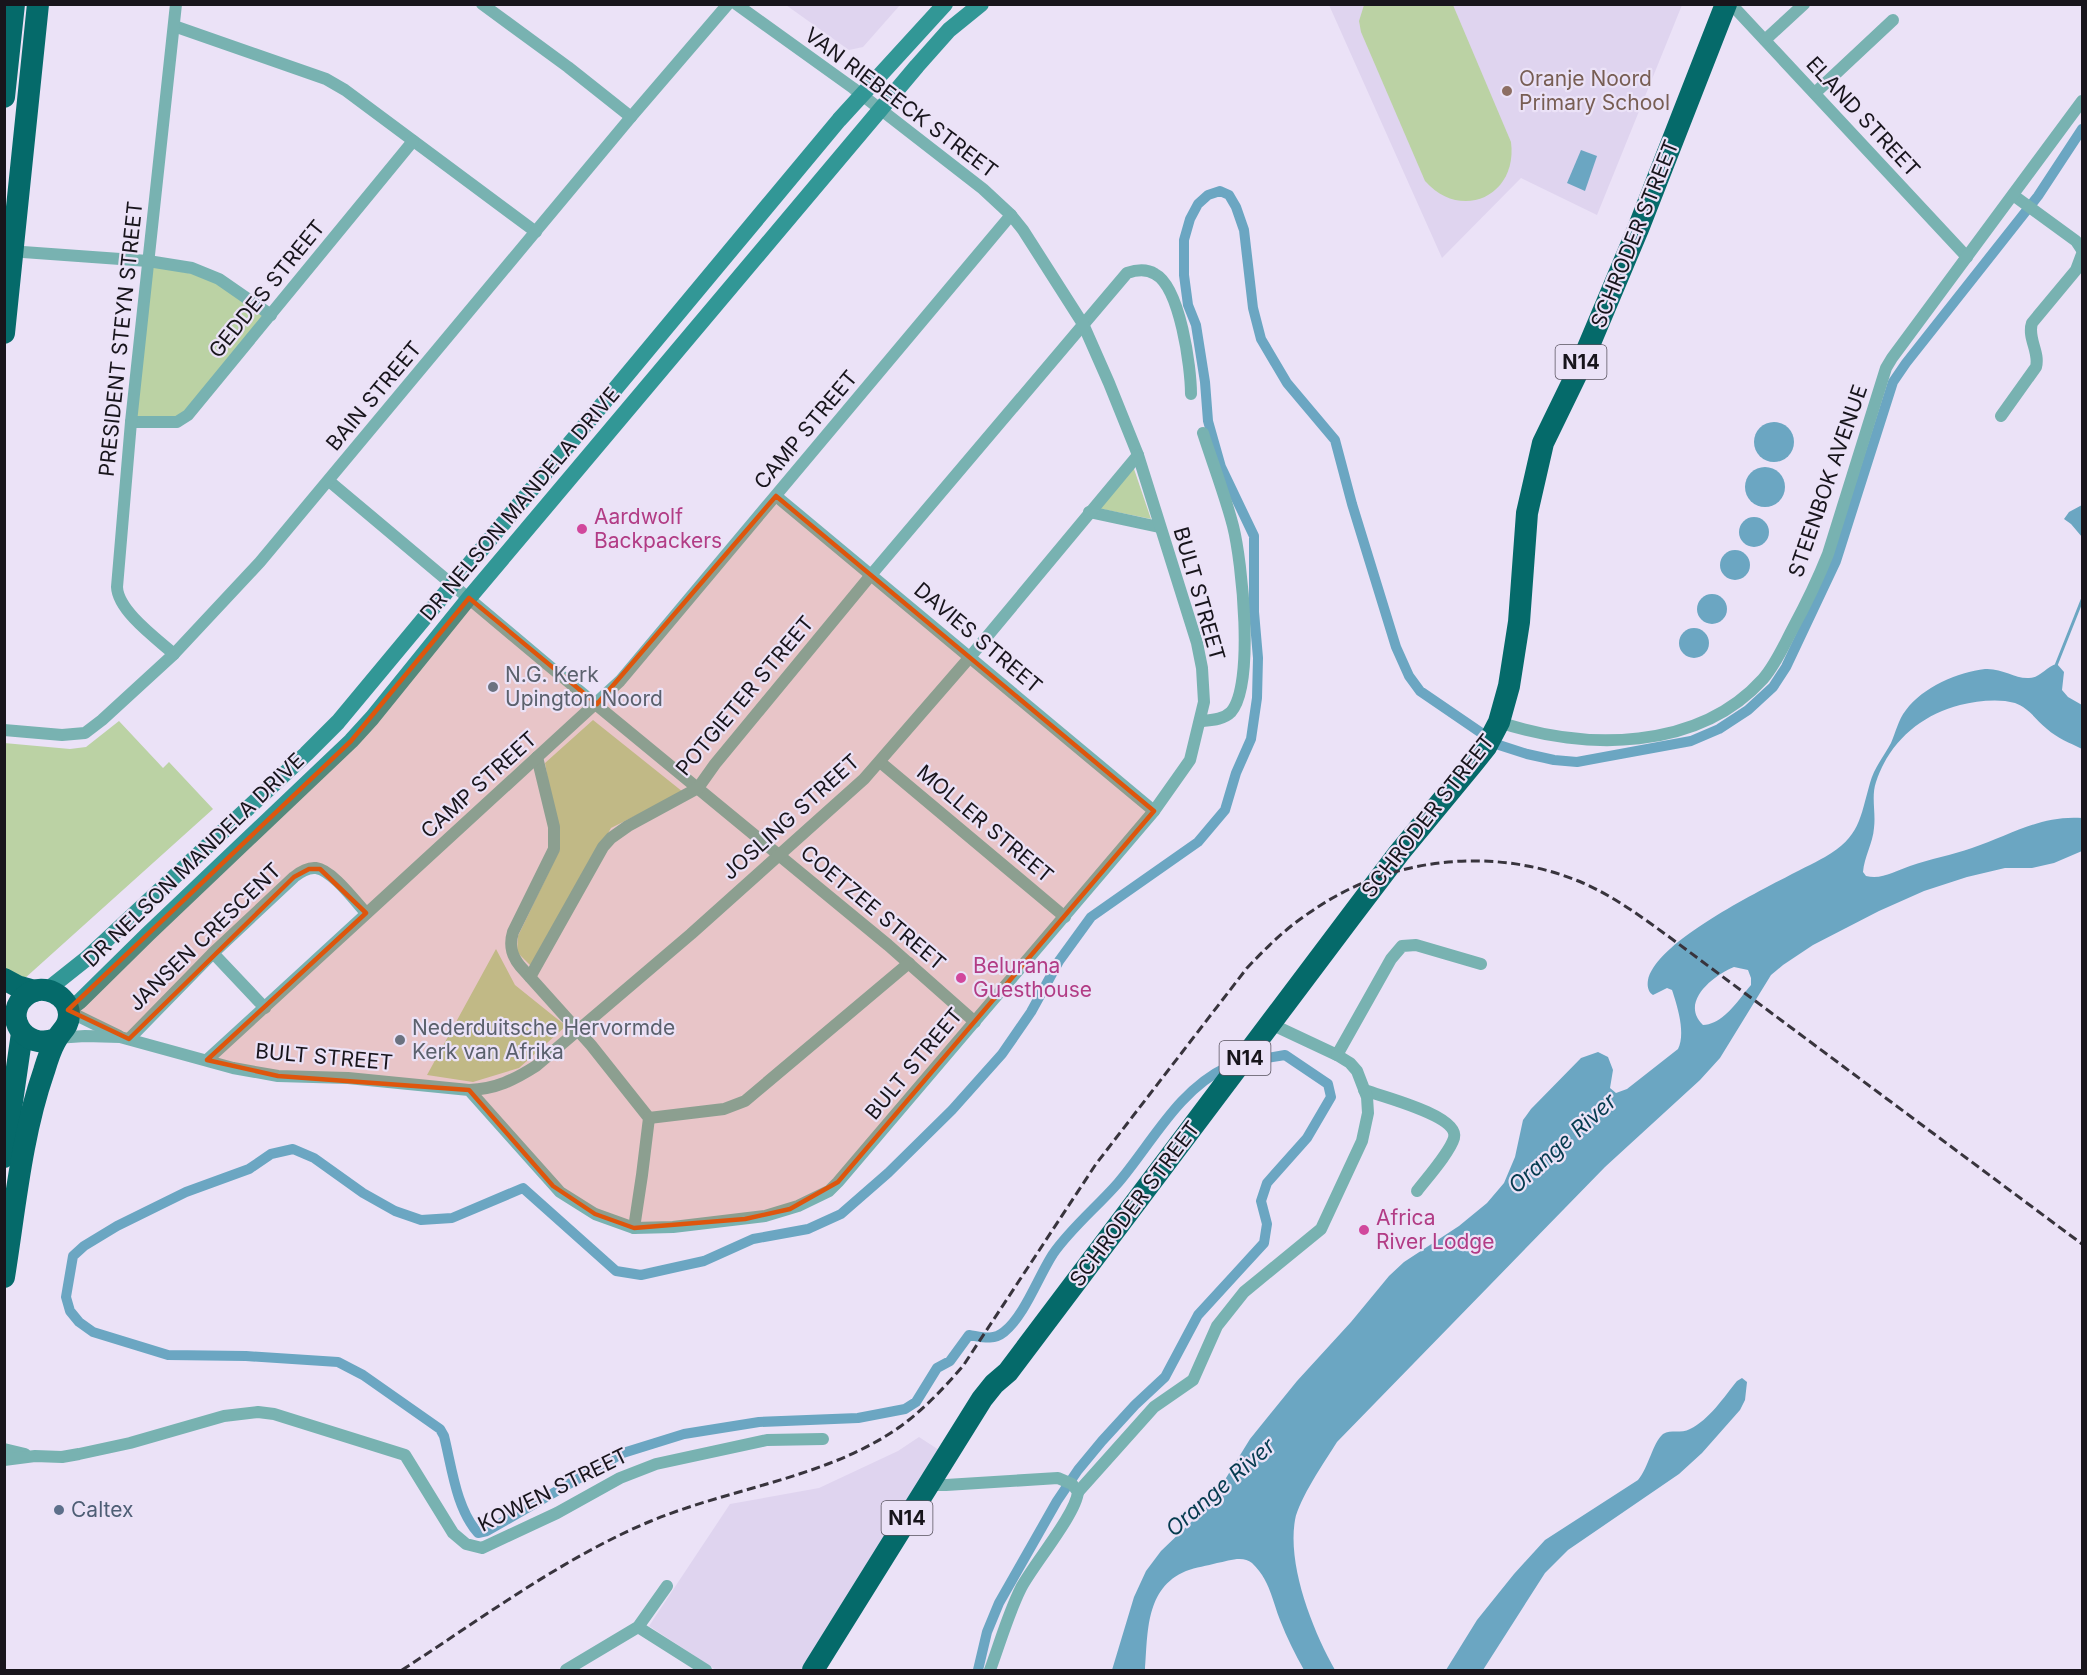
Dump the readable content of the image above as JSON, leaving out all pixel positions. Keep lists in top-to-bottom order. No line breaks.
{"streets":{"highway":["SCHRODER STREET","N14"],"street":["VAN RIEBEECK STREET","ELAND STREET","GEDDES STREET","PRESIDENT STEYN STREET","BAIN STREET","CAMP STREET","STEENBOK AVENUE","DR NELSON MANDELA DRIVE","BULT STREET","DAVIES STREET","POTGIETER STREET","JOSLING STREET","MOLLER STREET","COETZEE STREET","JANSEN CRESCENT","KOWEN STREET"]},"crossings":[["VAN RIEBEECK STREET","CAMP STREET"],["VAN RIEBEECK STREET","DR NELSON MANDELA DRIVE"],["VAN RIEBEECK STREET","BULT STREET"],["ELAND STREET","STEENBOK AVENUE"],["SCHRODER STREET","STEENBOK AVENUE"],["GEDDES STREET","PRESIDENT STEYN STREET"],["PRESIDENT STEYN STREET","BAIN STREET"],["BAIN STREET","COETZEE STREET"],["CAMP STREET","BULT STREET"],["CAMP STREET","DAVIES STREET"],["CAMP STREET","COETZEE STREET"],["CAMP STREET","JANSEN CRESCENT"],["DR NELSON MANDELA DRIVE","BULT STREET"],["DR NELSON MANDELA DRIVE","COETZEE STREET"],["BULT STREET","DAVIES STREET"],["BULT STREET","POTGIETER STREET"],["BULT STREET","JOSLING STREET"],["BULT STREET","MOLLER STREET"],["BULT STREET","COETZEE STREET"],["BULT STREET","JANSEN CRESCENT"],["DAVIES STREET","POTGIETER STREET"],["DAVIES STREET","JOSLING STREET"],["POTGIETER STREET","COETZEE STREET"],["JOSLING STREET","MOLLER STREET"],["JOSLING STREET","COETZEE STREET"]],"water":["Orange River"],"places":["Oranje Noord Primary School","Aardwolf Backpackers","N.G. Kerk Upington Noord","Belurana Guesthouse","Nederduitsche Hervormde Kerk van Afrika","Africa River Lodge","Caltex"]}
